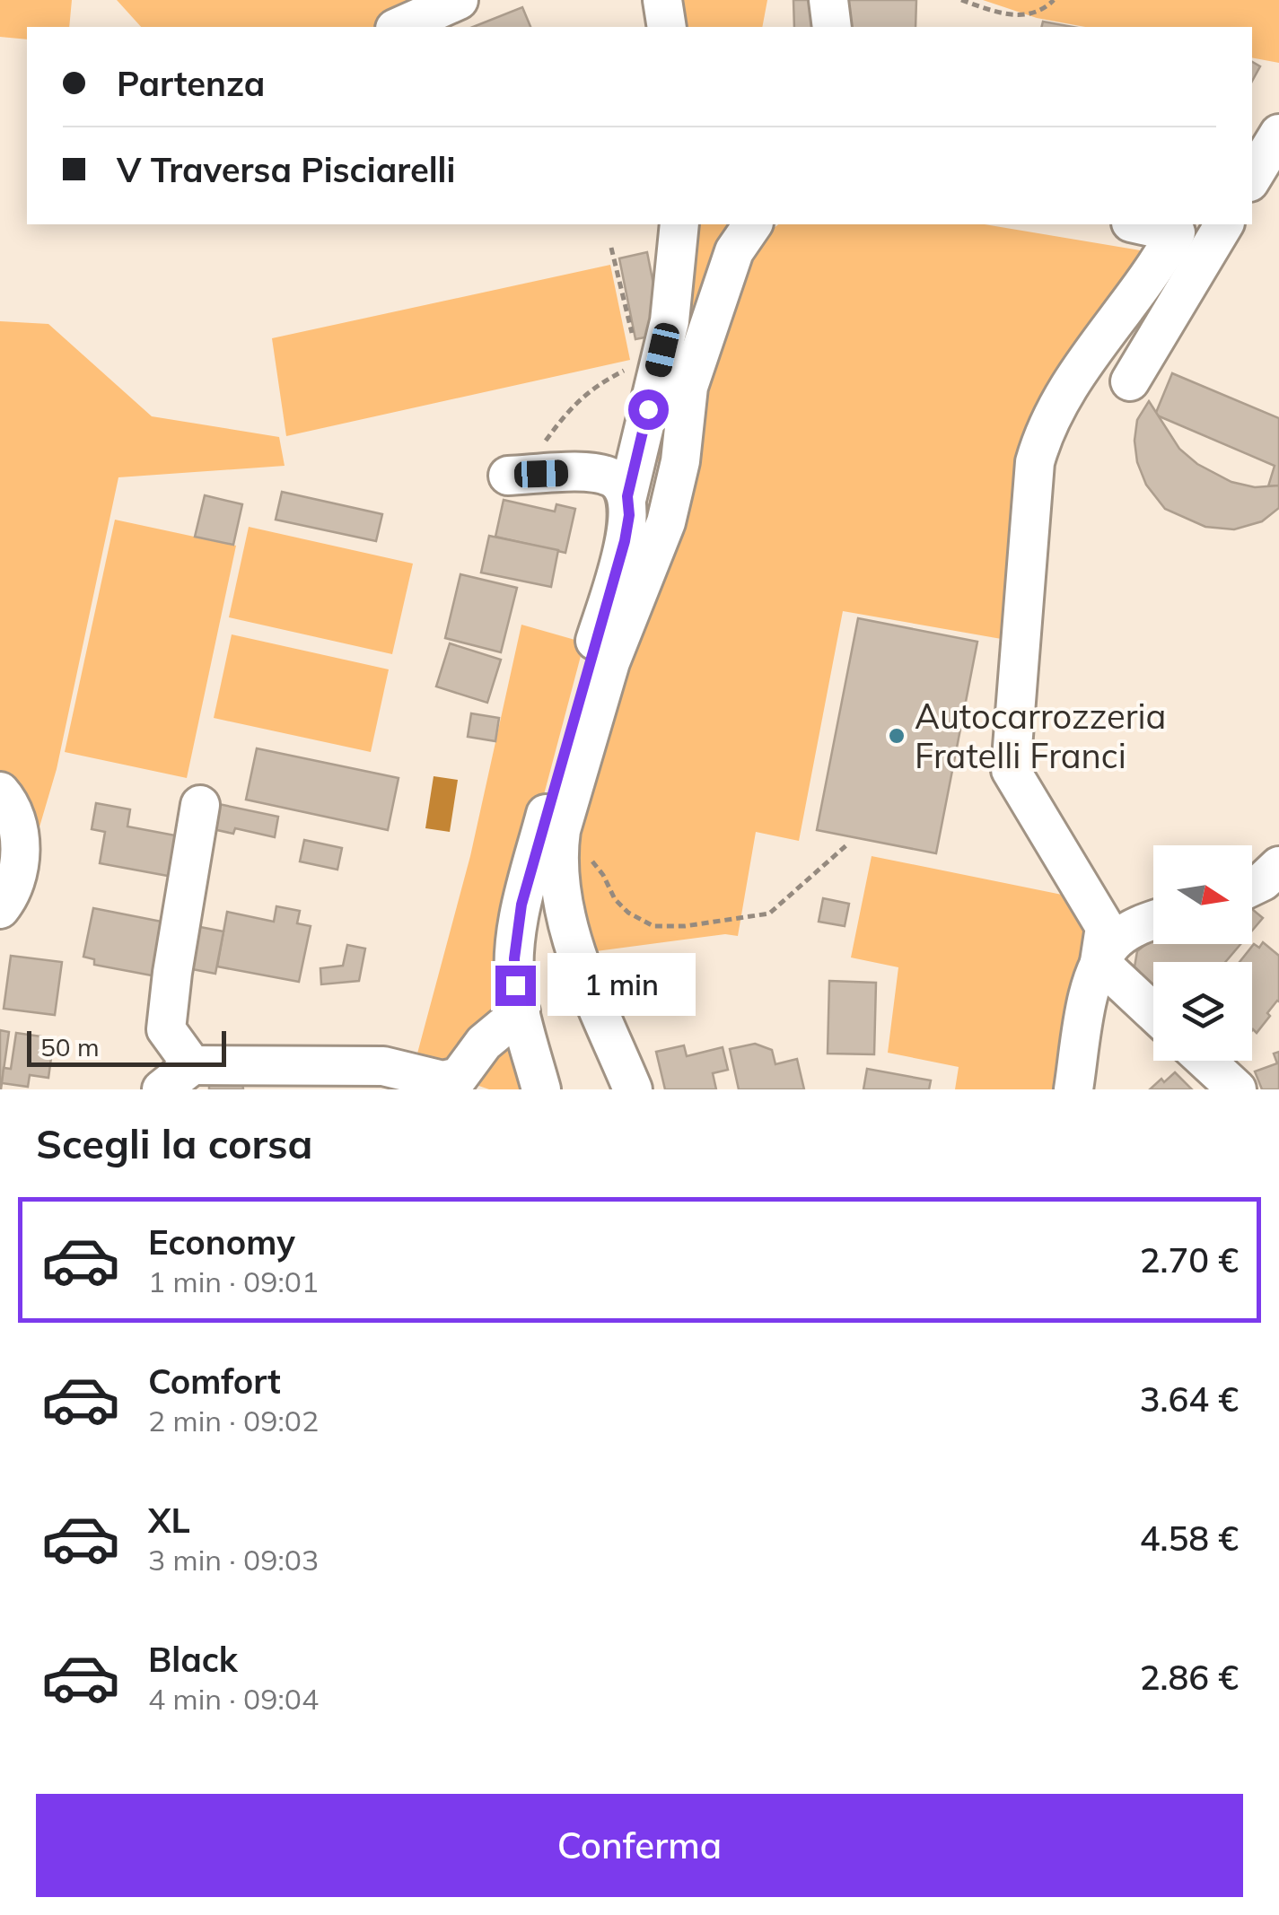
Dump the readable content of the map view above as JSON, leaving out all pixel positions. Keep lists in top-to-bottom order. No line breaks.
{"places":["Autocarrozzeria Fratelli Franci"],"scale_bar":"50 m","north":"right","page":{"banner":["Partenza","V Traversa Pisciarelli"],"bubble":"1 min","scale":"50 m","heading":"Scegli la corsa","list":[{"name":"Economy","note":"1 min · 09:01","value":"2.70 €"},{"name":"Comfort","note":"2 min · 09:02","value":"3.64 €"},{"name":"XL","note":"3 min · 09:03","value":"4.58 €"},{"name":"Black","note":"4 min · 09:04","value":"2.86 €"}],"buttons":"Conferma"}}
